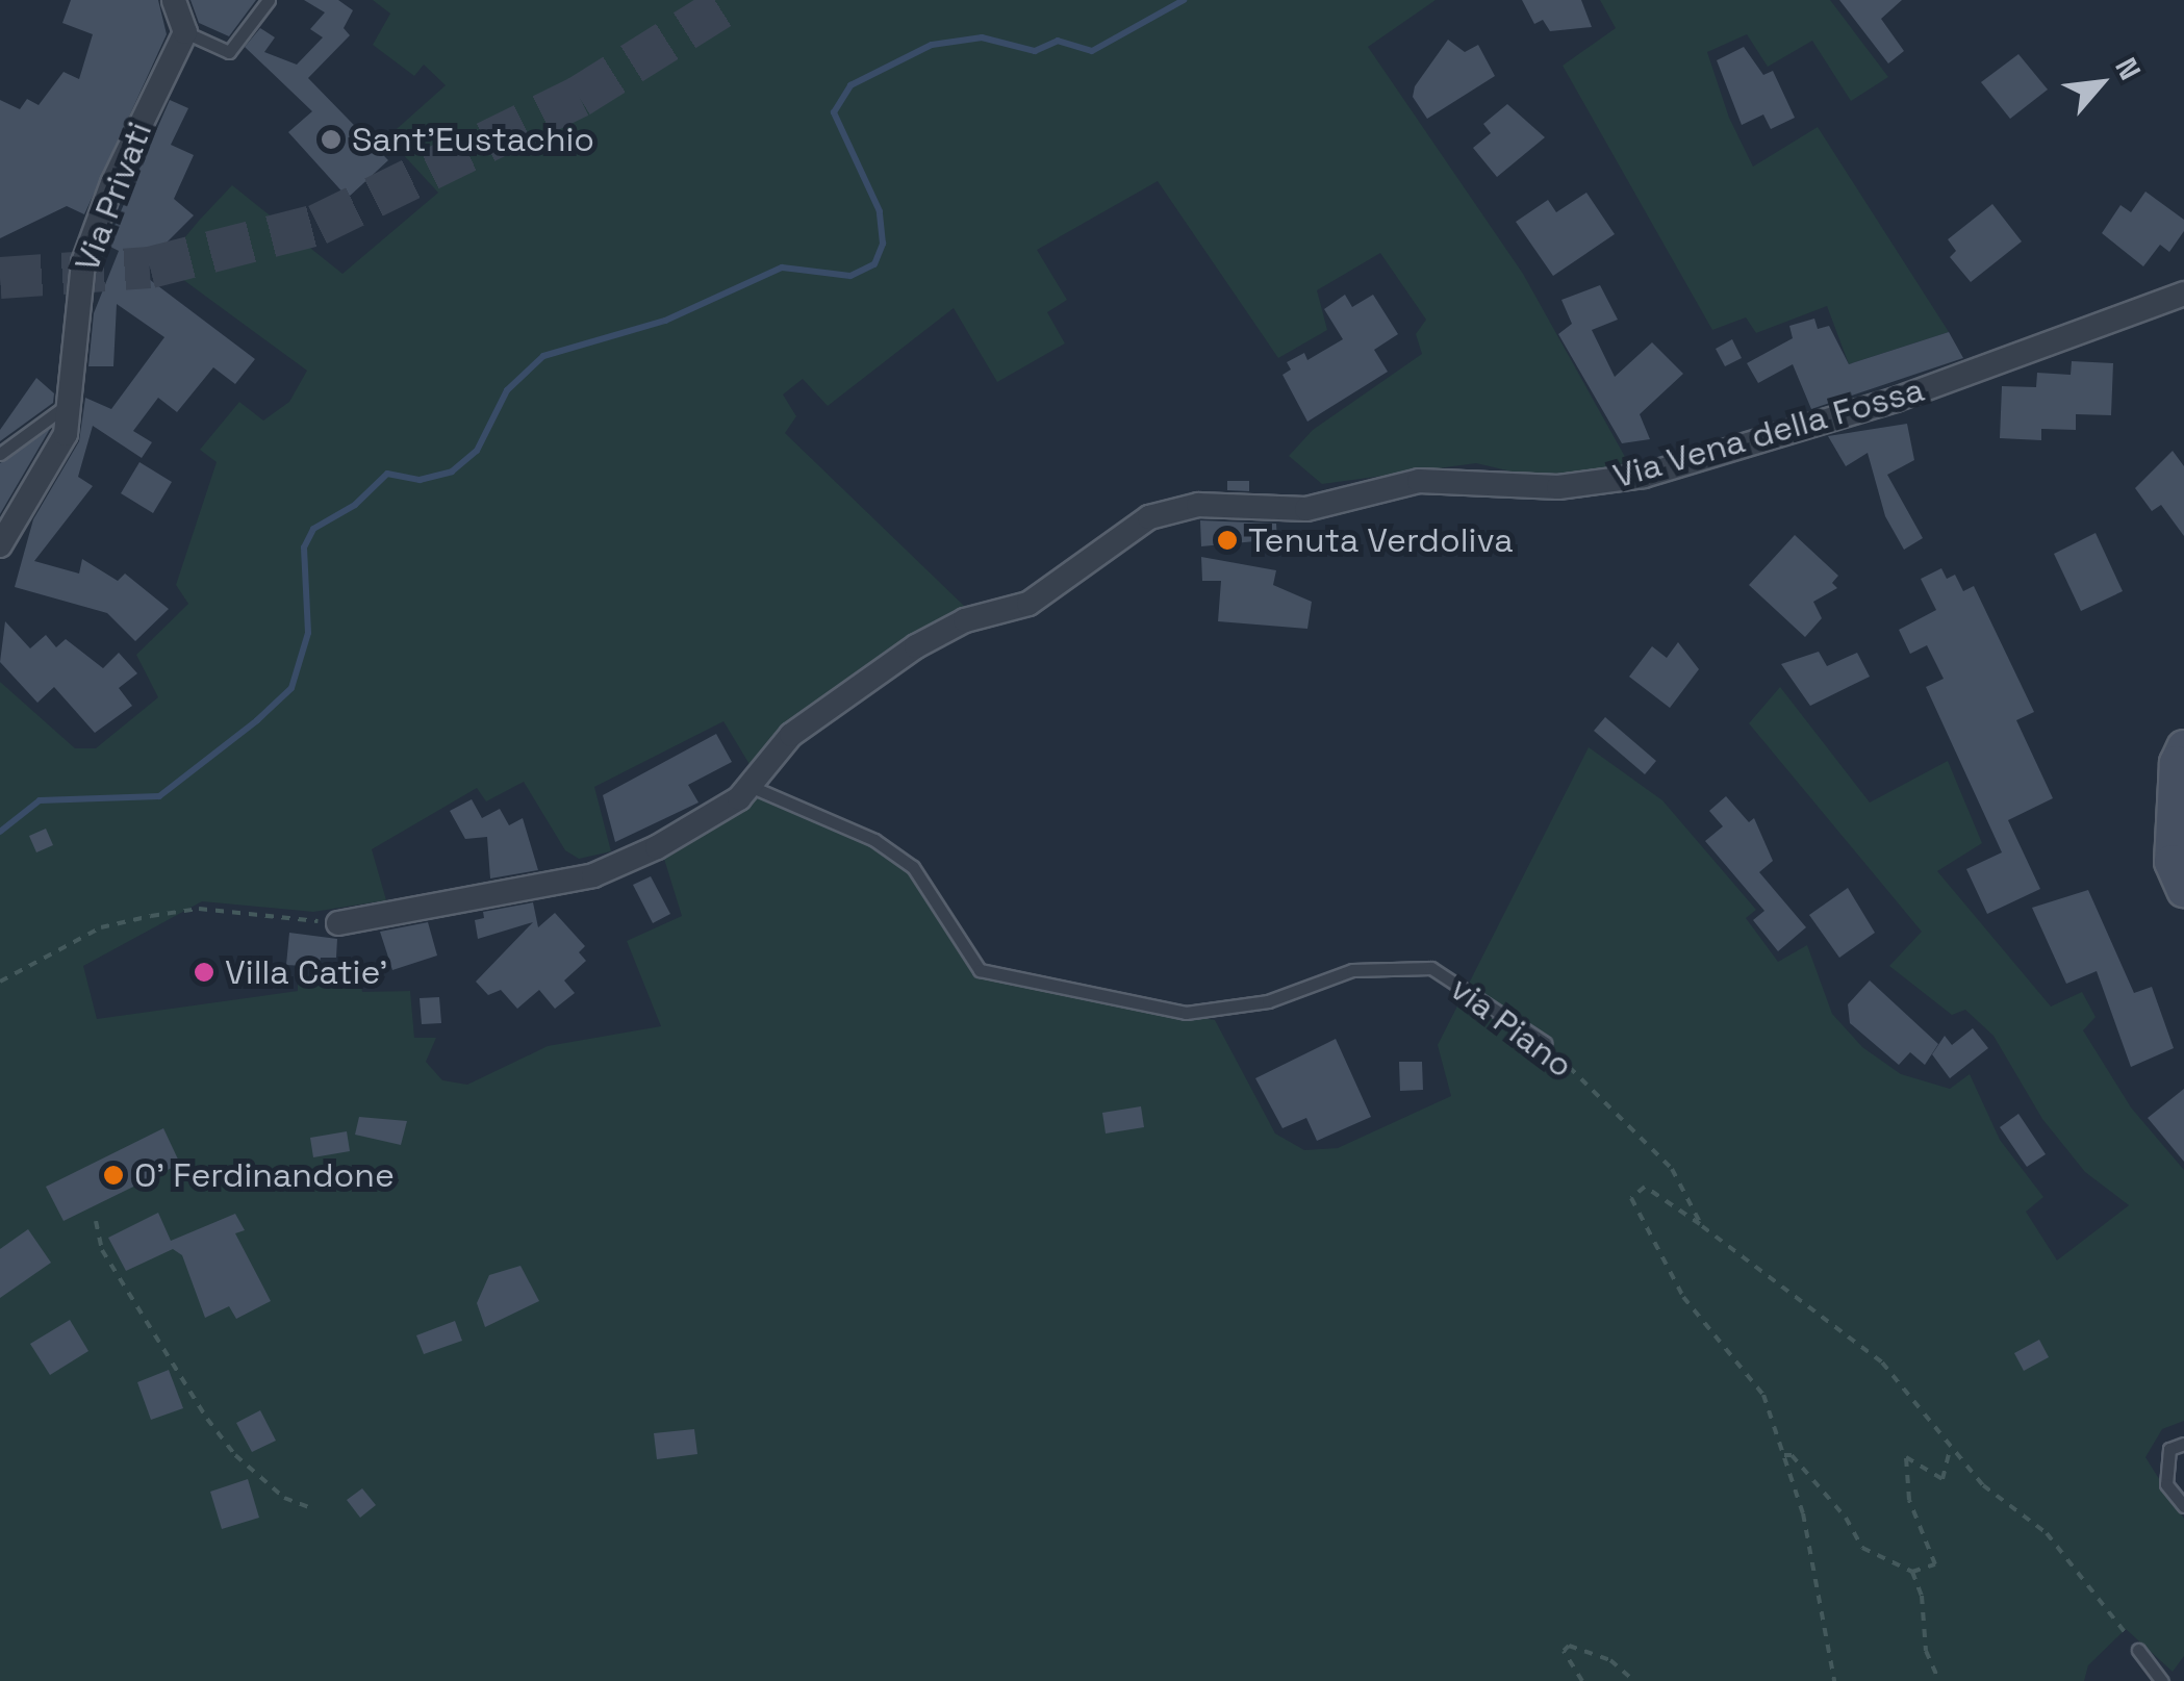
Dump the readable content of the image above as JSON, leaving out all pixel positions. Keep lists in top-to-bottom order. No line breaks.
{"streets":{"street":["Via Privati","Via Vena della Fossa"],"lane":["via Piano"]},"crossings":[["Via Vena della Fossa","via Piano"]],"places":["Sant'Eustachio","Tenuta Verdoliva","Villa Catie'","O' Ferdinandone"],"north":"top right"}
